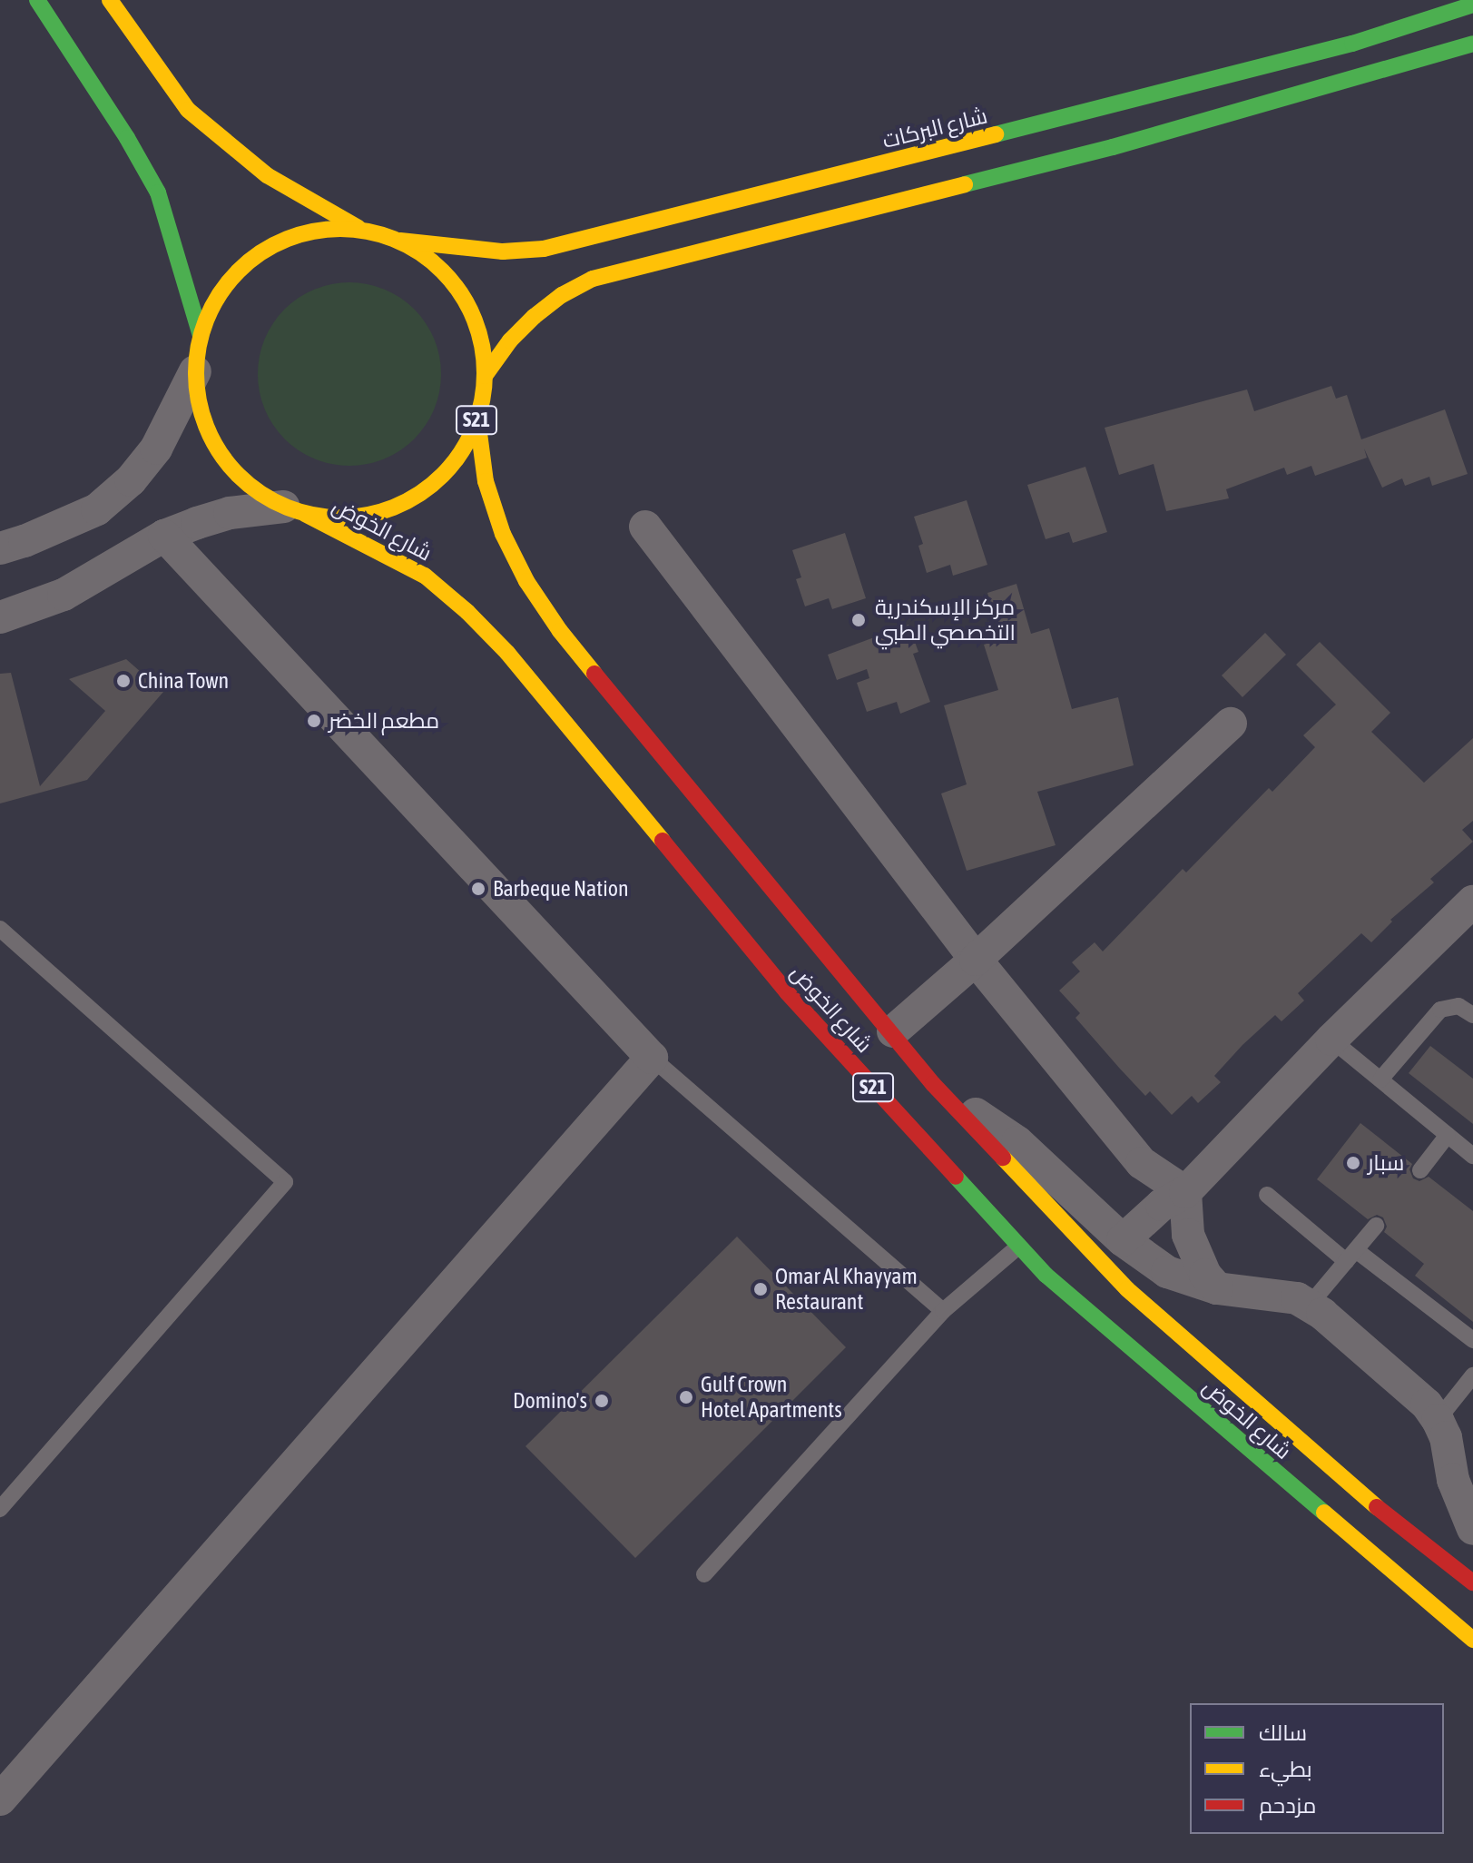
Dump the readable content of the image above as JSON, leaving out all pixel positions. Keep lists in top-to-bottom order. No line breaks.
{"streets":{"main road":["شارع البركات","S21","شارع الخوض"]},"crossings":[["شارع البركات","S21"],["S21","شارع الخوض"]],"places":["مركز الإسكندرية التخصصي الطبي","China Town","مطعم الخضر","Barbeque Nation","سبار","Omar Al Khayyam Restaurant","Gulf Crown Hotel Apartments","Domino's"],"legend":["سالك","بطيء","مزدحم"]}
